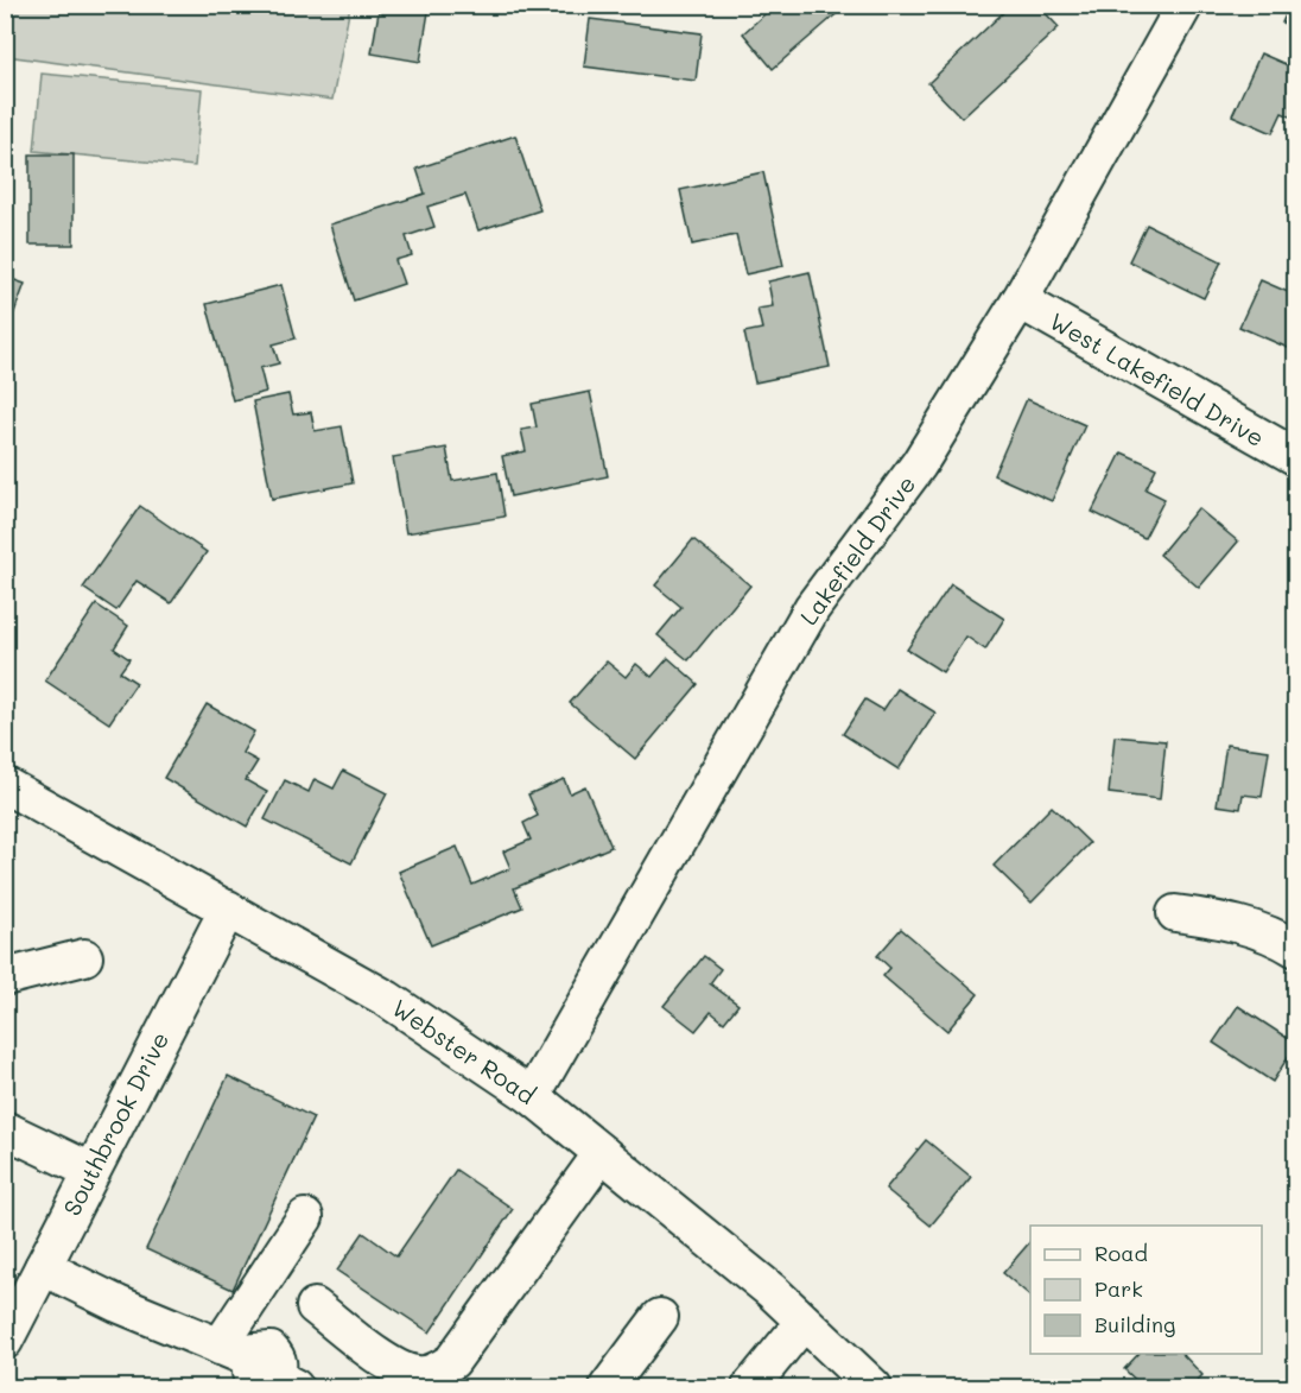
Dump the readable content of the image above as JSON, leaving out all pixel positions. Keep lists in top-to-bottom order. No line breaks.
{"streets":{"street":["West Lakefield Drive","Lakefield Drive","Webster Road","Southbrook Drive"]},"crossings":[["West Lakefield Drive","Lakefield Drive"],["Lakefield Drive","Webster Road"],["Webster Road","Southbrook Drive"]],"legend":["Road","Park","Building"]}
